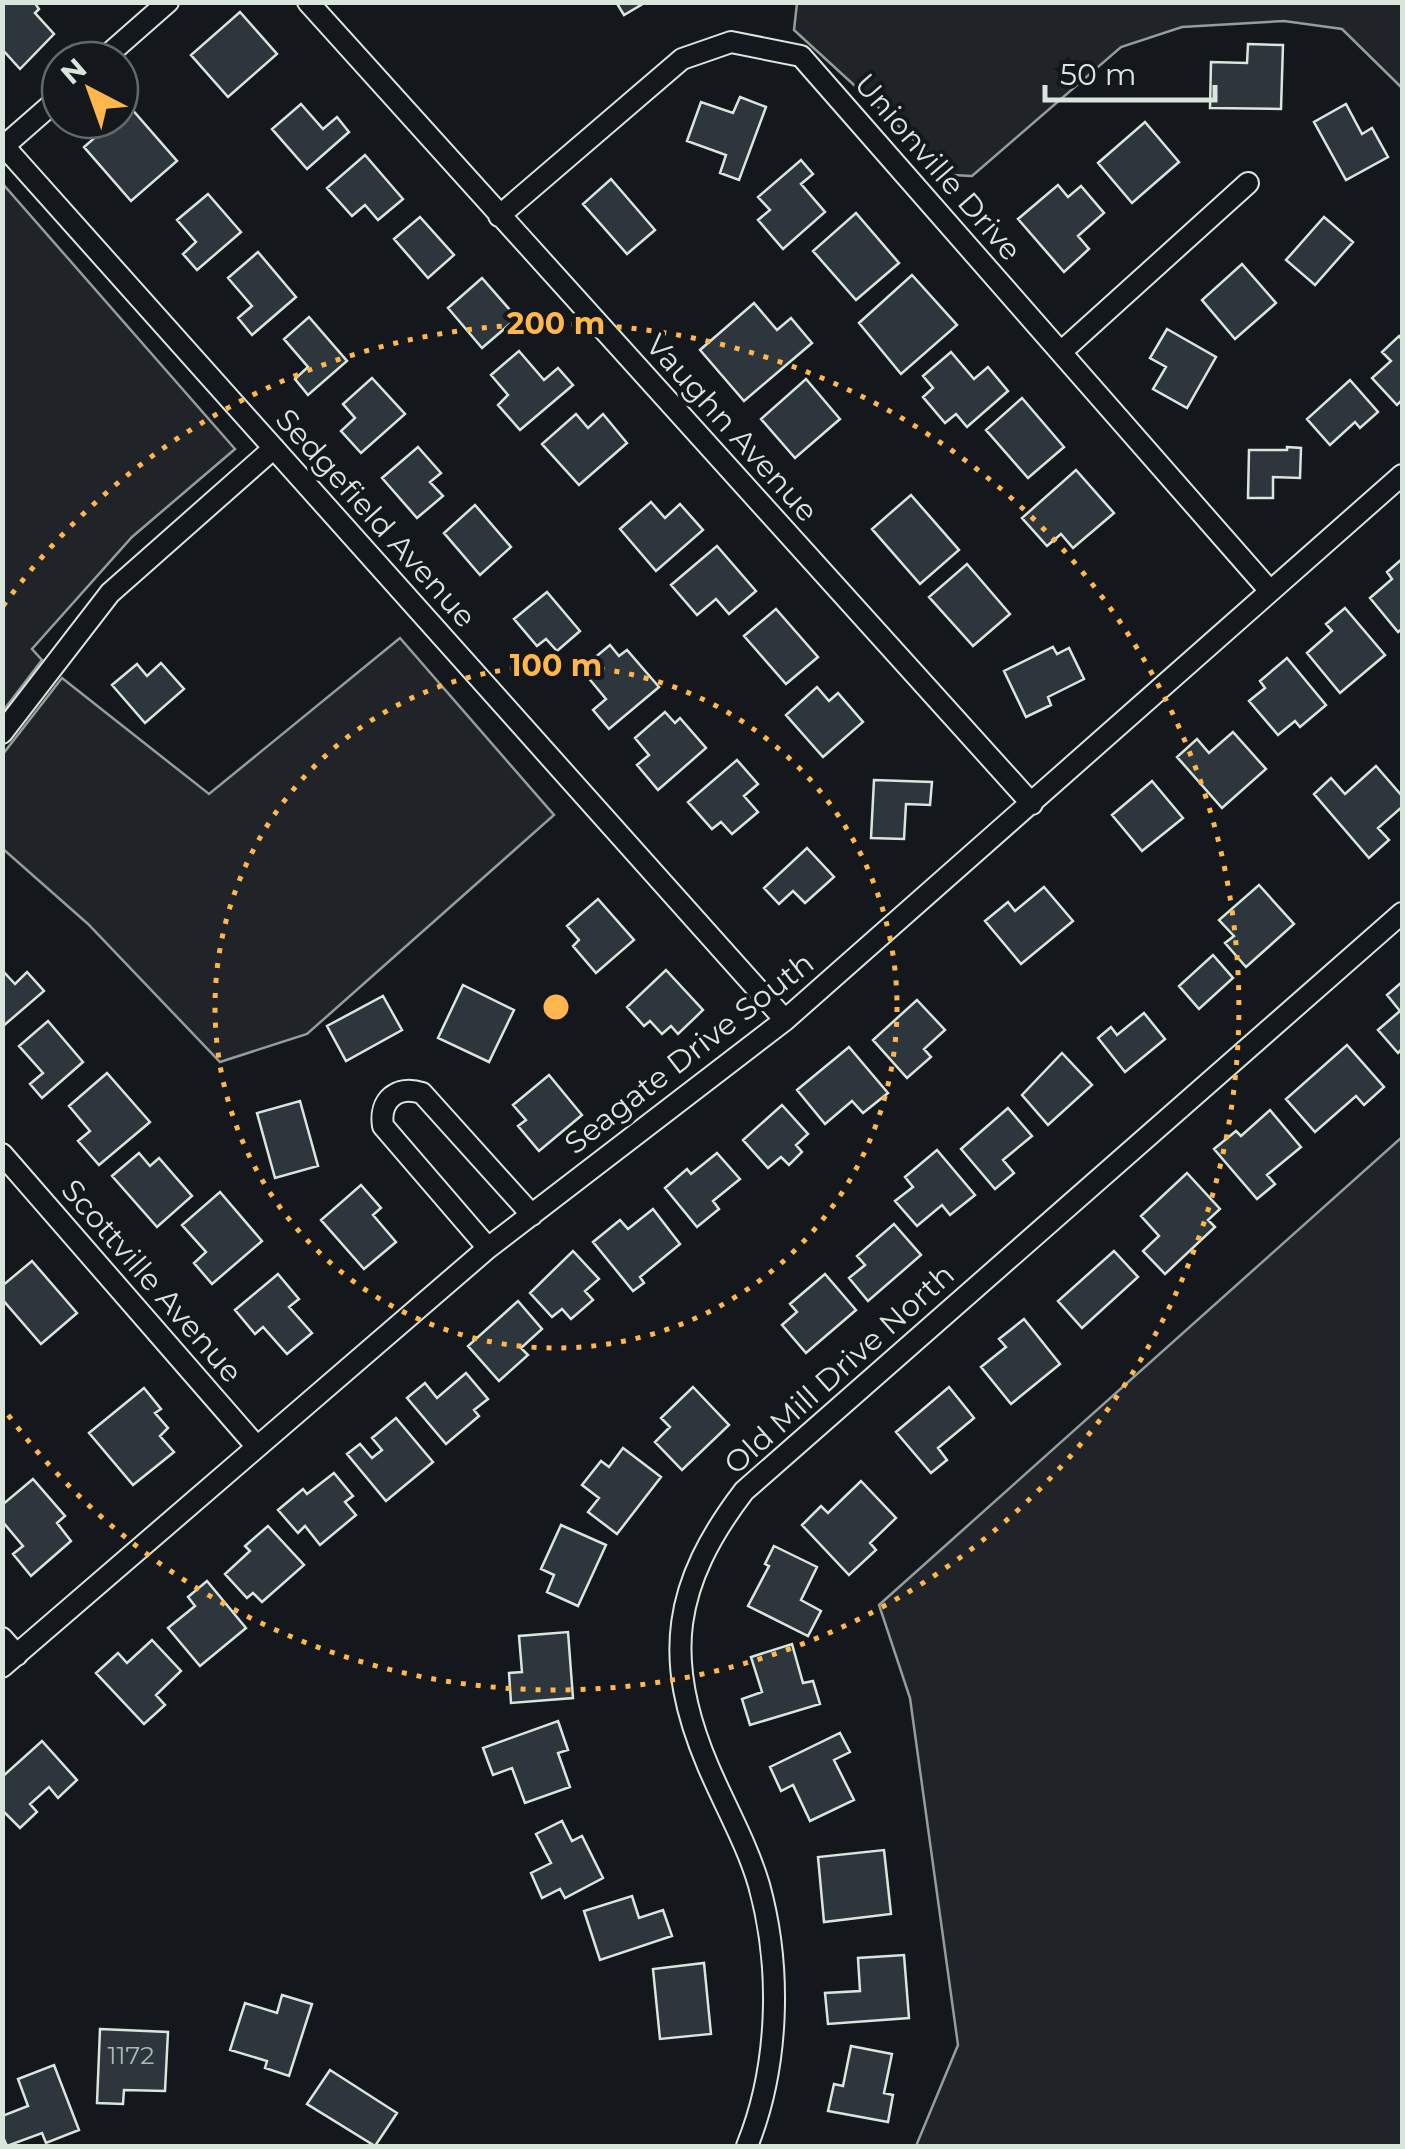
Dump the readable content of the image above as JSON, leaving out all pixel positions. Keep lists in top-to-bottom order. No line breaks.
{"streets":{"street":["Unionville Drive","Vaughn Avenue","Sedgefield Avenue","Seagate Drive South","Scottville Avenue","Old Mill Drive North"]},"crossings":[["Unionville Drive","Vaughn Avenue"],["Unionville Drive","Seagate Drive South"],["Vaughn Avenue","Seagate Drive South"],["Sedgefield Avenue","Seagate Drive South"],["Seagate Drive South","Scottville Avenue"]],"house_numbers":["1172"],"scale_bar":"50 m","north":"top left","rings":["200 m","100 m"]}
